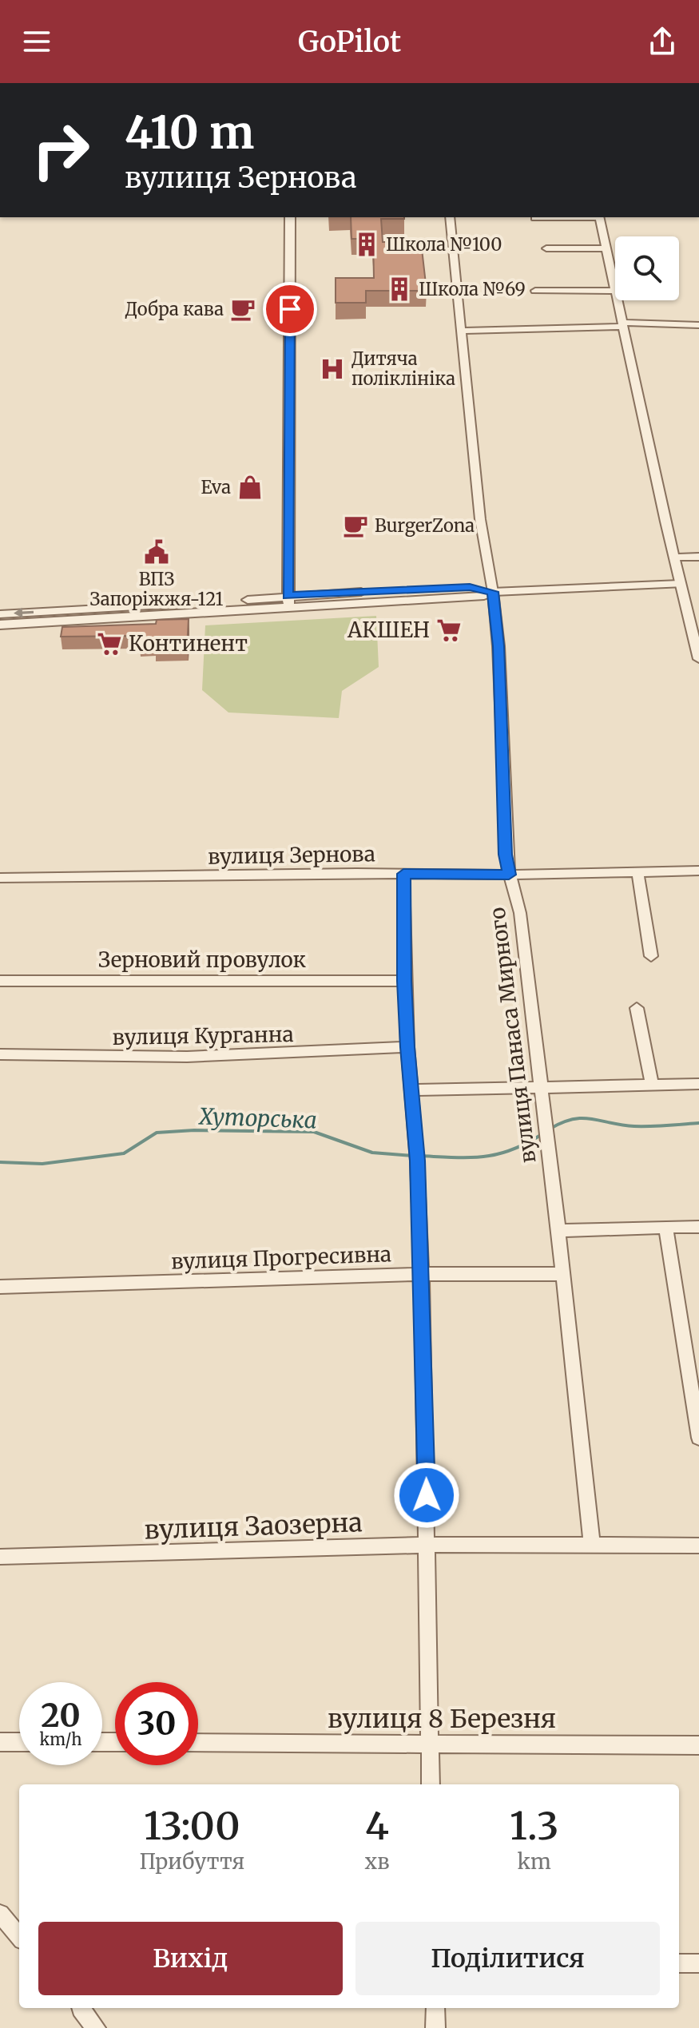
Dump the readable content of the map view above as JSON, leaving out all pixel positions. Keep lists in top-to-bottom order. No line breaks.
{"streets":{"street":["вулиця Зернова","Зерновий провулок","вулиця Панаса Мирного","вулиця Курганна","вулиця Прогресивна","вулиця Заозерна","вулиця 8 Березня"]},"crossings":[["вулиця Зернова","вулиця Панаса Мирного"],["вулиця Панаса Мирного","вулиця Прогресивна"],["вулиця Панаса Мирного","вулиця Заозерна"]],"water":["Хуторська"],"places":{"building":["Школа №100","Школа №69"],"cafe":["Добра кава","BurgerZona"],"hospital":["Дитяча поліклініка"],"shop":["Eva"],"public building":["ВПЗ Запоріжжя-121"],"supermarket":["АКШЕН","Континент"]},"page":{"header":"GoPilot","turn":["410 m","вулиця Зернова"],"speed":"20 km/h","limit":"30","eta":["13:00","Прибуття","4","хв","1.3","km"],"buttons":["Вихід","Поділитися"]}}
